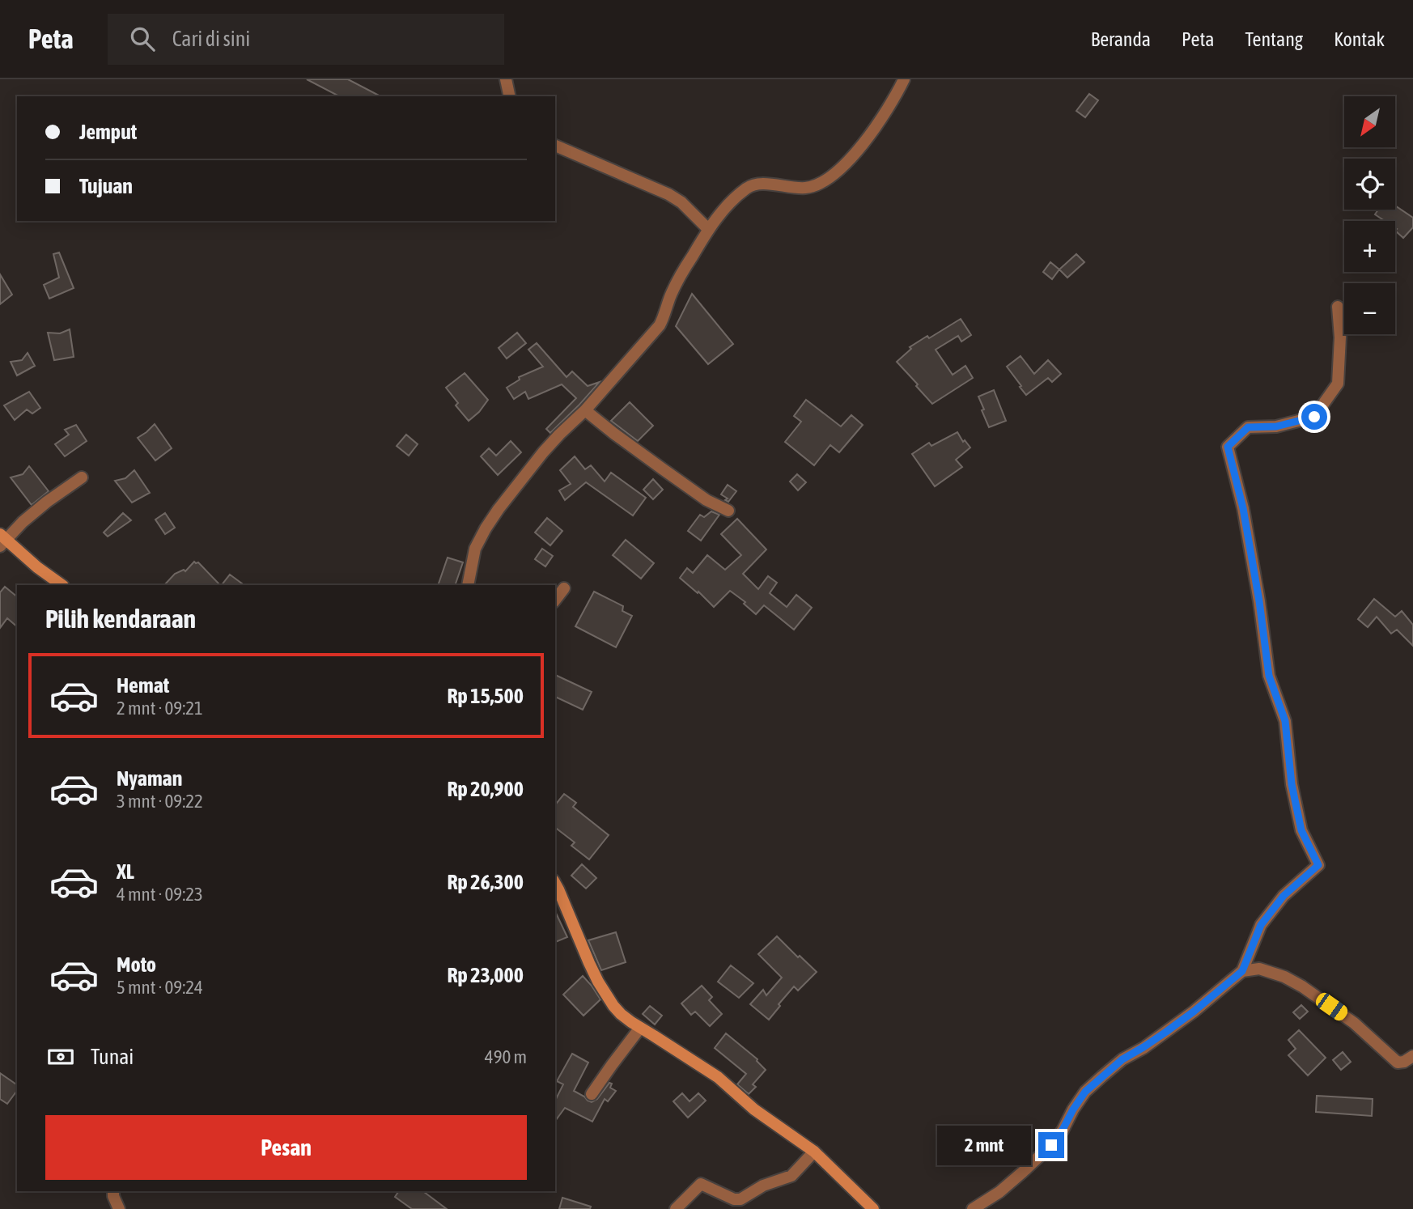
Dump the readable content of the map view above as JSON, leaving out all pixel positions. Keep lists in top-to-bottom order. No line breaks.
{"north":"bottom left","page":{"header":"Peta","search":"Cari di sini","nav":["Beranda","Peta","Tentang","Kontak"],"map_buttons":["+","−"],"banner":["Jemput","Tujuan"],"heading":"Pilih kendaraan","list":[{"name":"Hemat","note":"2 mnt · 09:21","value":"Rp 15,500"},{"name":"Nyaman","note":"3 mnt · 09:22","value":"Rp 20,900"},{"name":"XL","note":"4 mnt · 09:23","value":"Rp 26,300"},{"name":"Moto","note":"5 mnt · 09:24","value":"Rp 23,000"}],"pay":["Tunai","490 m"],"buttons":"Pesan","bubble":"2 mnt"}}
